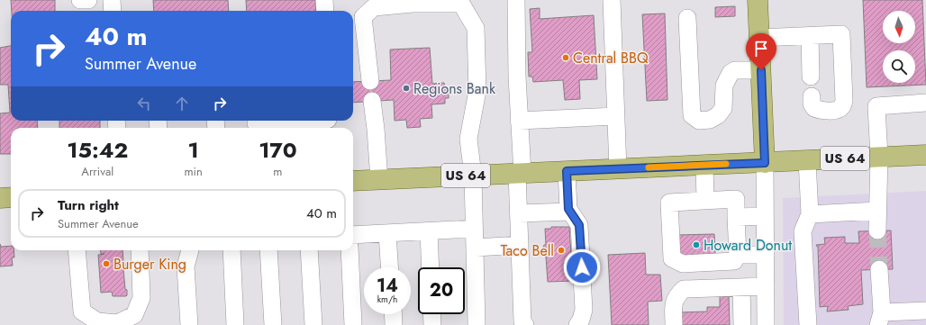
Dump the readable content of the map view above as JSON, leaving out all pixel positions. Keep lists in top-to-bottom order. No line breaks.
{"streets":{"main road":["US 64"]},"places":["Central BBQ","Regions Bank","Howard Donut","Taco Bell","Burger King"],"north":"bottom","page":{"turn":["40 m","Summer Avenue"],"eta":["15:42","Arrival","1","min","170","m"],"list":[{"name":"Turn right","note":"Summer Avenue","value":"40 m"}],"speed":"14 km/h","limit":"20"}}
